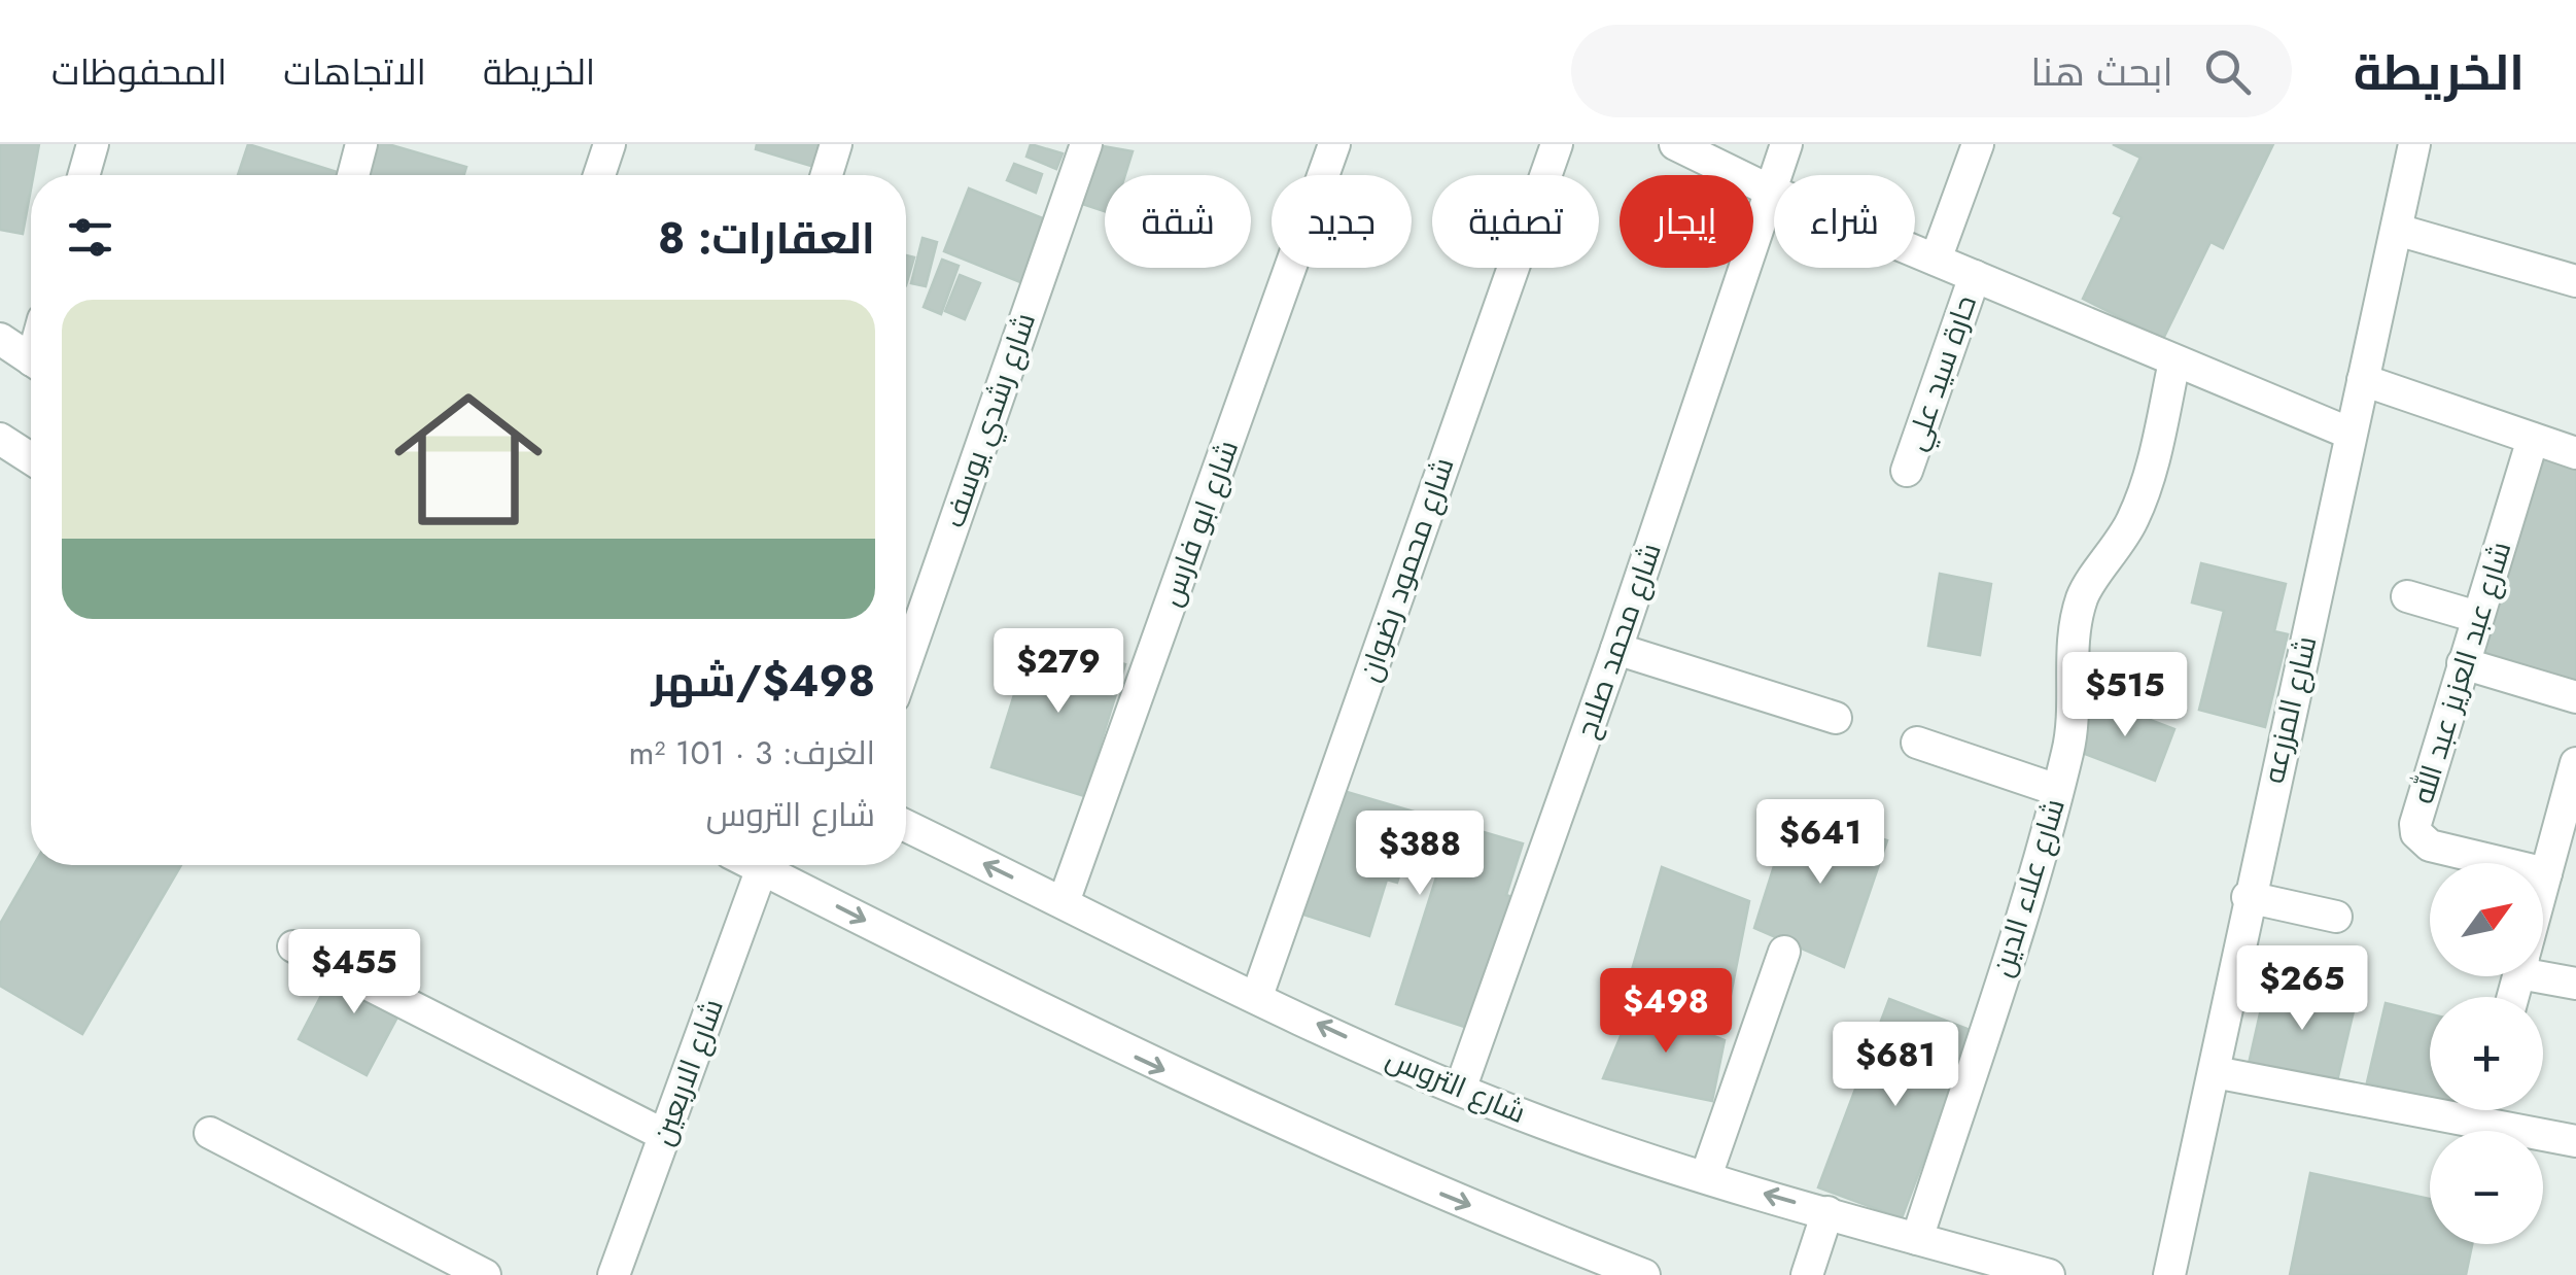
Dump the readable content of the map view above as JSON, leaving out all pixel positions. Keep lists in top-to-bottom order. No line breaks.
{"streets":{"street":["حارة سيد علي","شارع رشدي يوسف","شارع ابو فارس","شارع محمود رضوان","شارع محمد صلاح","شارع عبد العزيز عبد الله","شارع المزرعه","شارع علاء الدين","شارع الاربعين","شارع التروس"]},"crossings":[["شارع ابو فارس","شارع التروس"],["شارع محمود رضوان","شارع التروس"],["شارع محمد صلاح","شارع التروس"],["شارع علاء الدين","شارع التروس"]],"north":"top right","page":{"header":"الخريطة","search":"ابحث هنا","nav":["الخريطة","الاتجاهات","المحفوظات"],"chip":["شراء","إيجار","تصفية","جديد","شقة"],"heading":"العقارات: 8","list":[{"name":"$498/شهر","note":"الغرف: 3 · 101 m² · شارع التروس"}],"price":["$279","$515","$641","$388","$455","$265","$498","$681"],"map_buttons":["+","−"]}}
